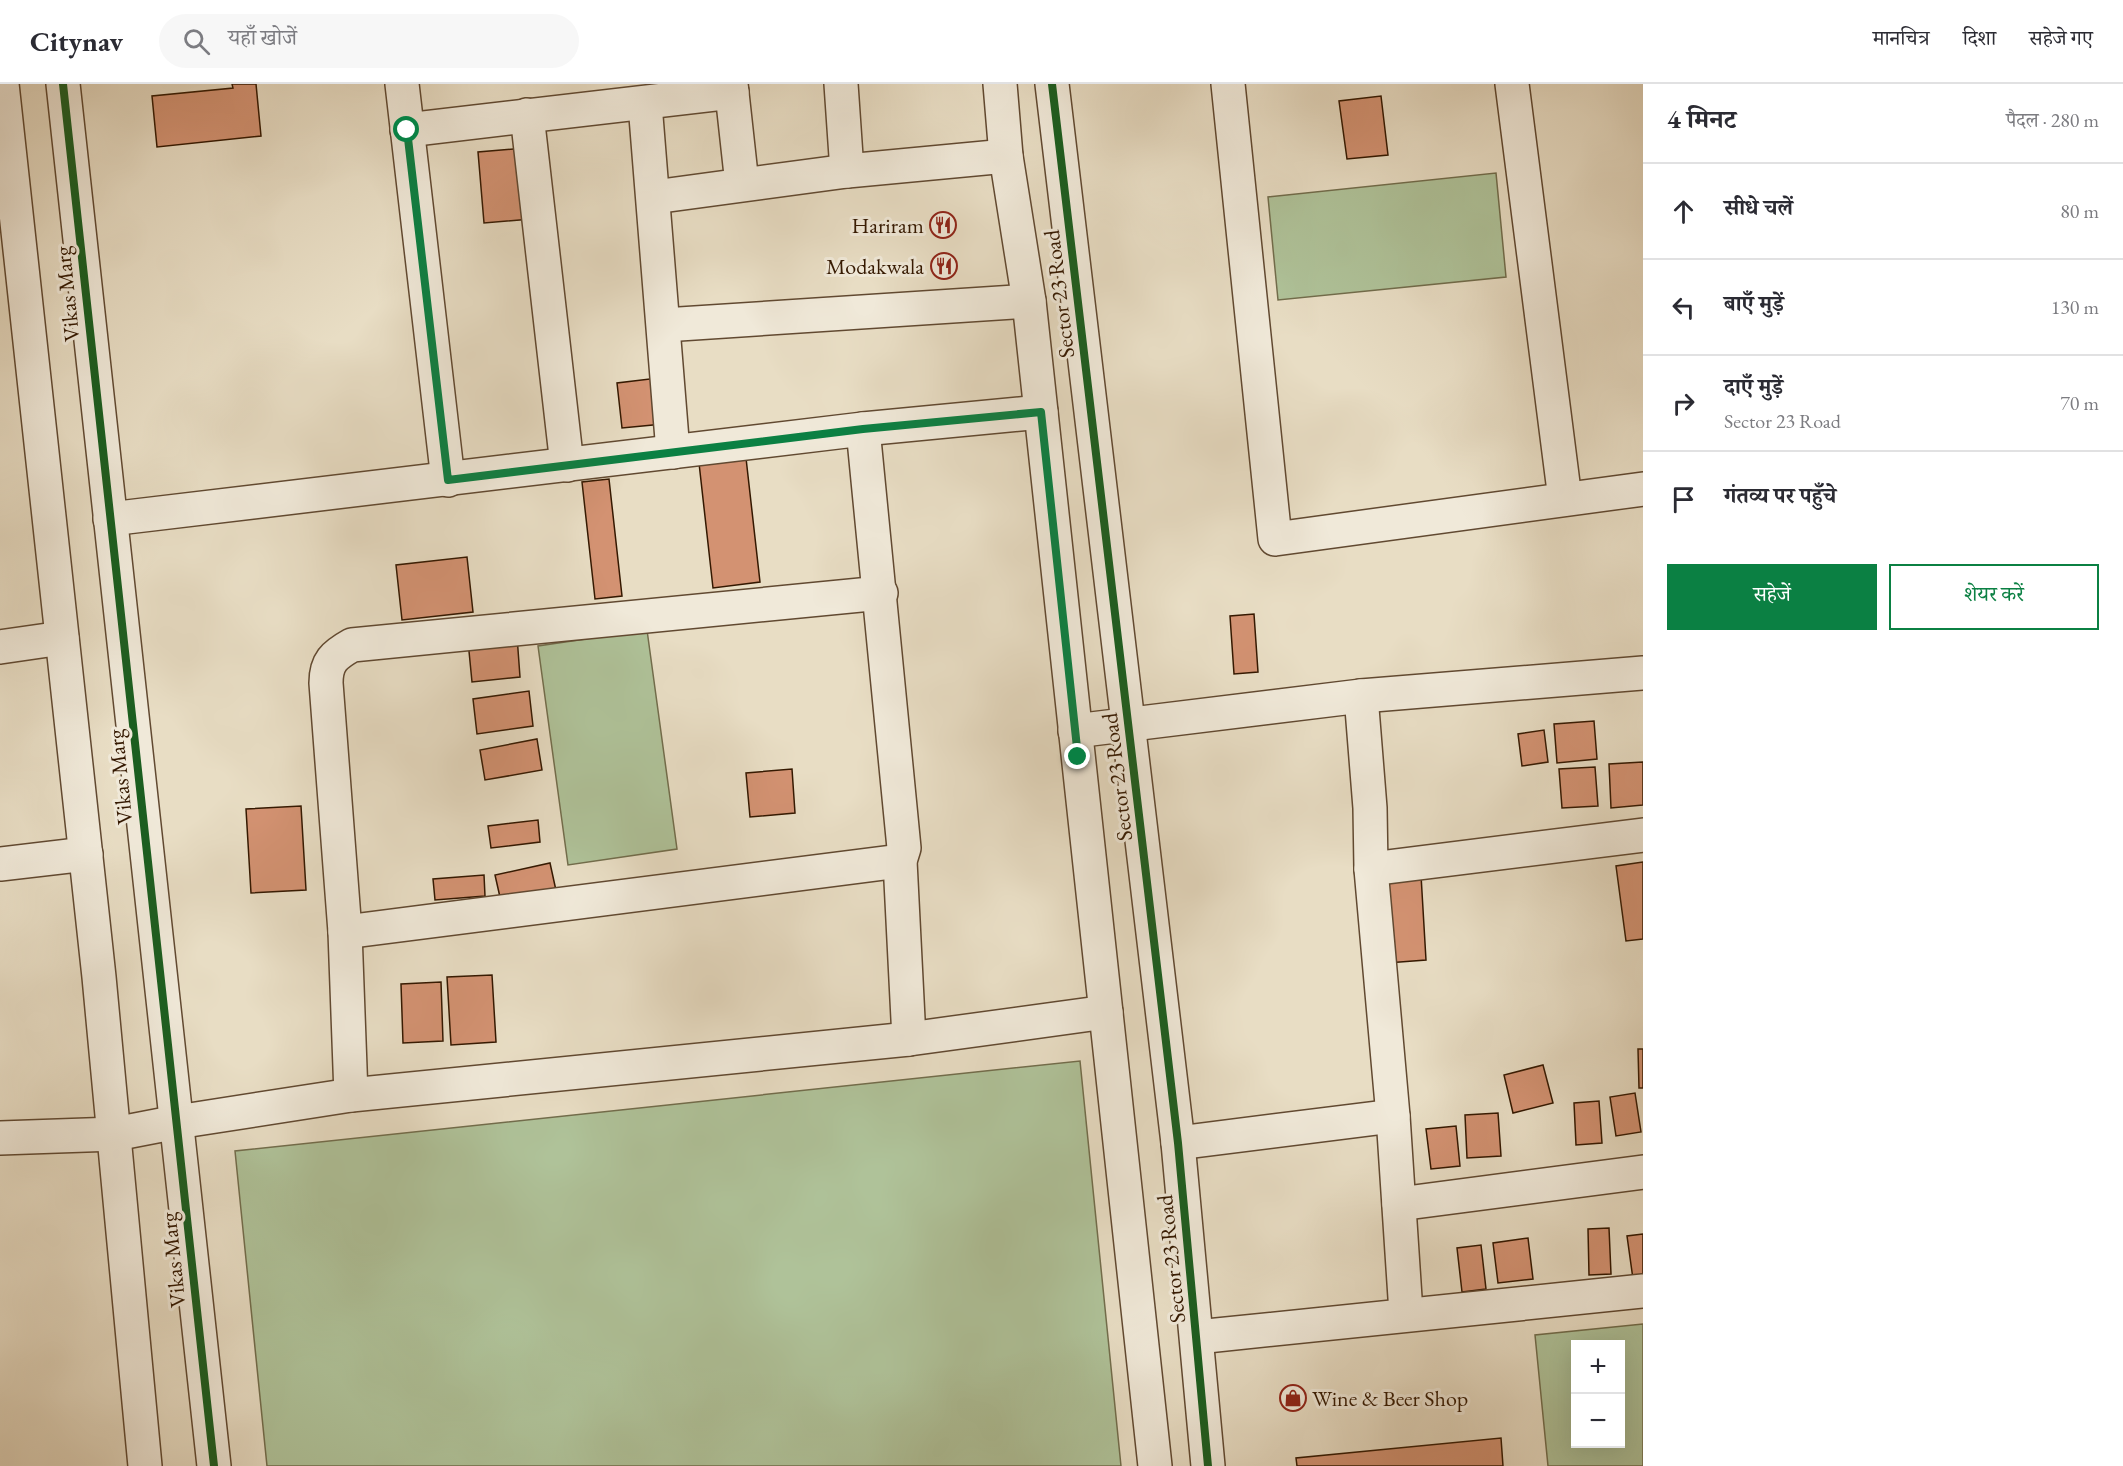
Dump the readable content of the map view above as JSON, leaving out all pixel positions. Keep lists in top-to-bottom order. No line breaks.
{"streets":{"street":["Vikas Marg","Sector 23 Road"]},"places":{"restaurant":["Hariram","Modakwala"],"shop":["Wine & Beer Shop"]},"page":{"header":"Citynav","search":"यहाँ खोजें","nav":["मानचित्र","दिशा","सहेजे गए"],"heading":["4 मिनट","पैदल · 280 m"],"list":[["सीधे चलें","80 m"],["बाएँ मुड़ें","130 m"],["दाएँ मुड़ें","Sector 23 Road","70 m"],"गंतव्य पर पहुँचे"],"buttons":["सहेजें","शेयर करें"],"map_buttons":["+","−"]}}
